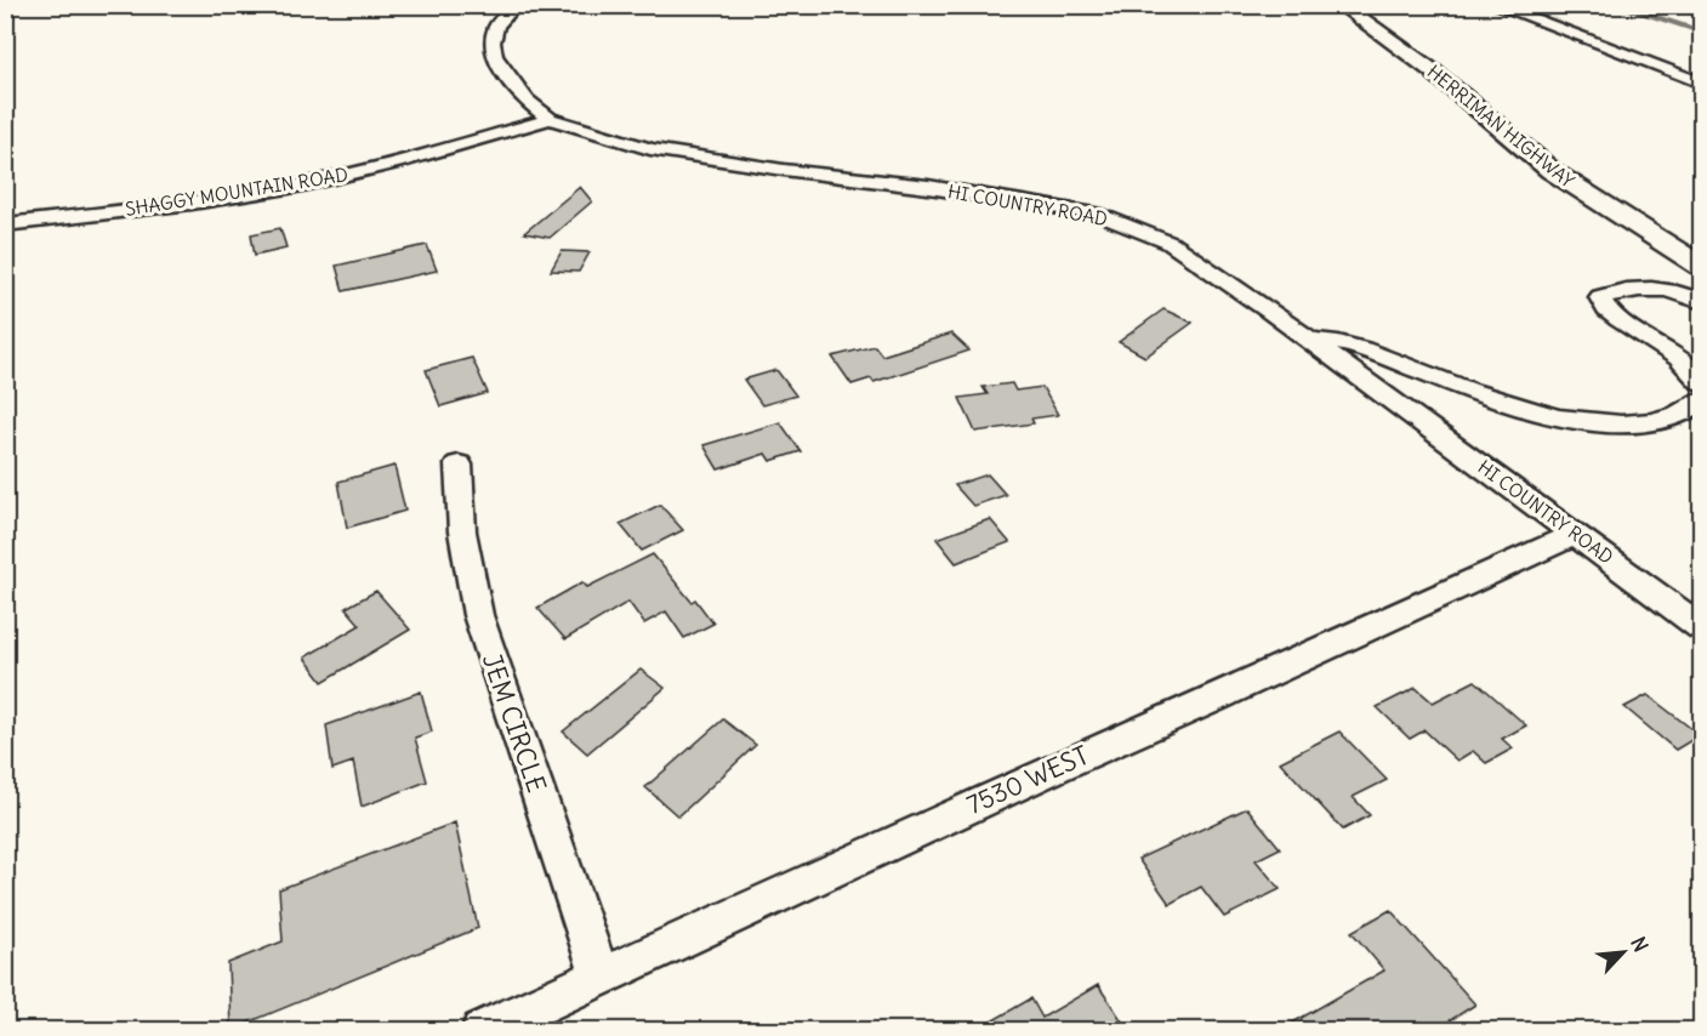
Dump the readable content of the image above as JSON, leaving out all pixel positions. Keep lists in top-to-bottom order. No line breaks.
{"streets":{"main road":["HERRIMAN HIGHWAY"],"street":["SHAGGY MOUNTAIN ROAD","HI COUNTRY ROAD","JEM CIRCLE","7530 WEST"]},"crossings":[["SHAGGY MOUNTAIN ROAD","HI COUNTRY ROAD"],["HI COUNTRY ROAD","7530 WEST"],["JEM CIRCLE","7530 WEST"]],"north":"top right"}
